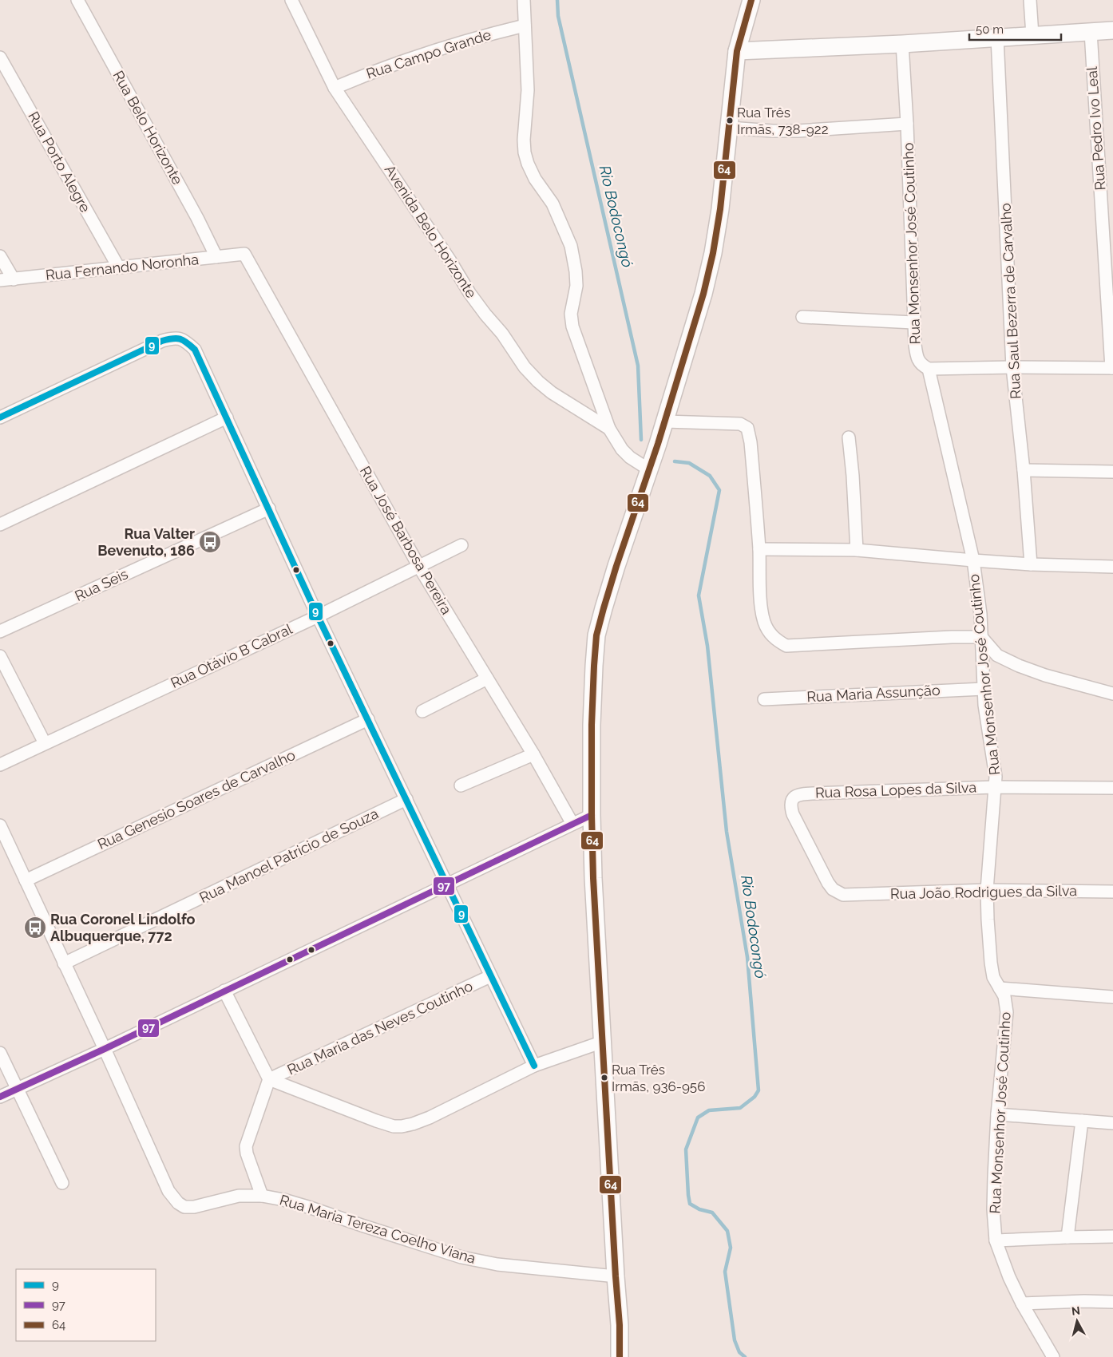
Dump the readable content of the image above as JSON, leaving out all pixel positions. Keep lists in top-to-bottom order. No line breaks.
{"streets":{"street":["Rua Campo Grande","Rua Belo Horizonte","Rua Pedro Ivo Leal","Rua Porto Alegre","Avenida Belo Horizonte","Rua Monsenhor José Coutinho","Rua Fernando Noronha","Rua Saul Bezerra de Carvalho","Rua José Barbosa Pereira","Rua Seis","Rua Otávio B Cabral","Rua Maria Assunção","Rua Rosa Lopes da Silva","Rua Genesio Soares de Carvalho","Rua Manoel Patricio de Souza","Rua João Rodrigues da Silva","Rua Maria das Neves Coutinho","Rua Maria Tereza Coelho Viana"]},"crossings":[["Rua Campo Grande","Avenida Belo Horizonte"],["Rua Belo Horizonte","Rua Fernando Noronha"],["Rua Porto Alegre","Rua Fernando Noronha"],["Rua Monsenhor José Coutinho","Rua Maria Assunção"],["Rua Monsenhor José Coutinho","Rua Rosa Lopes da Silva"],["Rua Monsenhor José Coutinho","Rua João Rodrigues da Silva"],["Rua Fernando Noronha","Rua José Barbosa Pereira"],["Rua José Barbosa Pereira","Rua Otávio B Cabral"],["Rua Rosa Lopes da Silva","Rua João Rodrigues da Silva"]],"water":["Rio Bodocongó"],"places":{"other":["Rua Três Irmãs, 738-922","Rua Três Irmãs, 936-956"],"bus stop":["Rua Valter Bevenuto, 186","Rua Coronel Lindolfo Albuquerque, 772"]},"lines":["transit line 64","transit line 9","transit line 97"],"legend":["9","97","64"],"scale_bar":"50 m","north":"top"}
